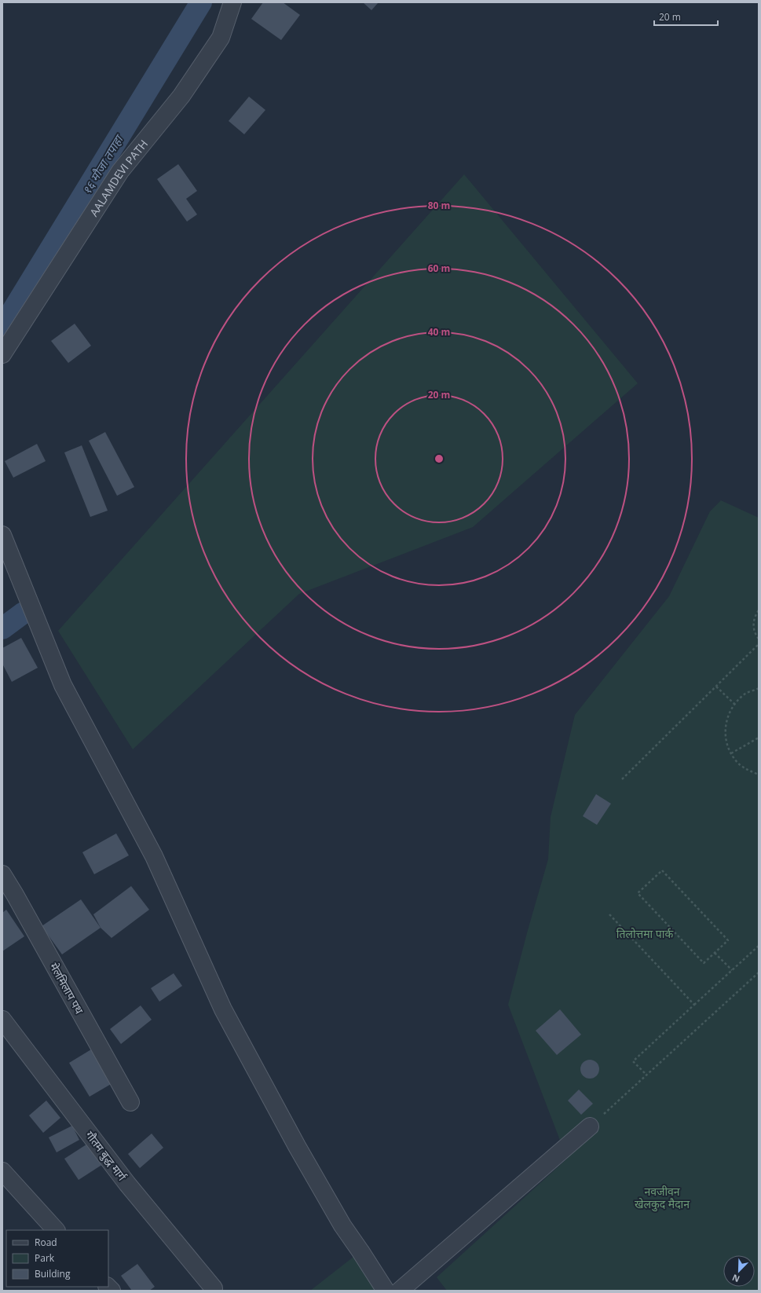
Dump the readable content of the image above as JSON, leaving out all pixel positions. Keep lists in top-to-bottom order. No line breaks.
{"streets":{"street":["AALAMDEVI PATH","मेलमिलाप पथ","गौतम बुद्ध मार्ग"]},"water":["१६ मौजा तपाहा"],"parks":["तिलोत्तमा पार्क","नवजीवन खेलकुद मैदान"],"legend":["Road","Park","Building"],"scale_bar":"20 m","north":"bottom left","rings":["80 m","60 m","40 m","20 m"]}
